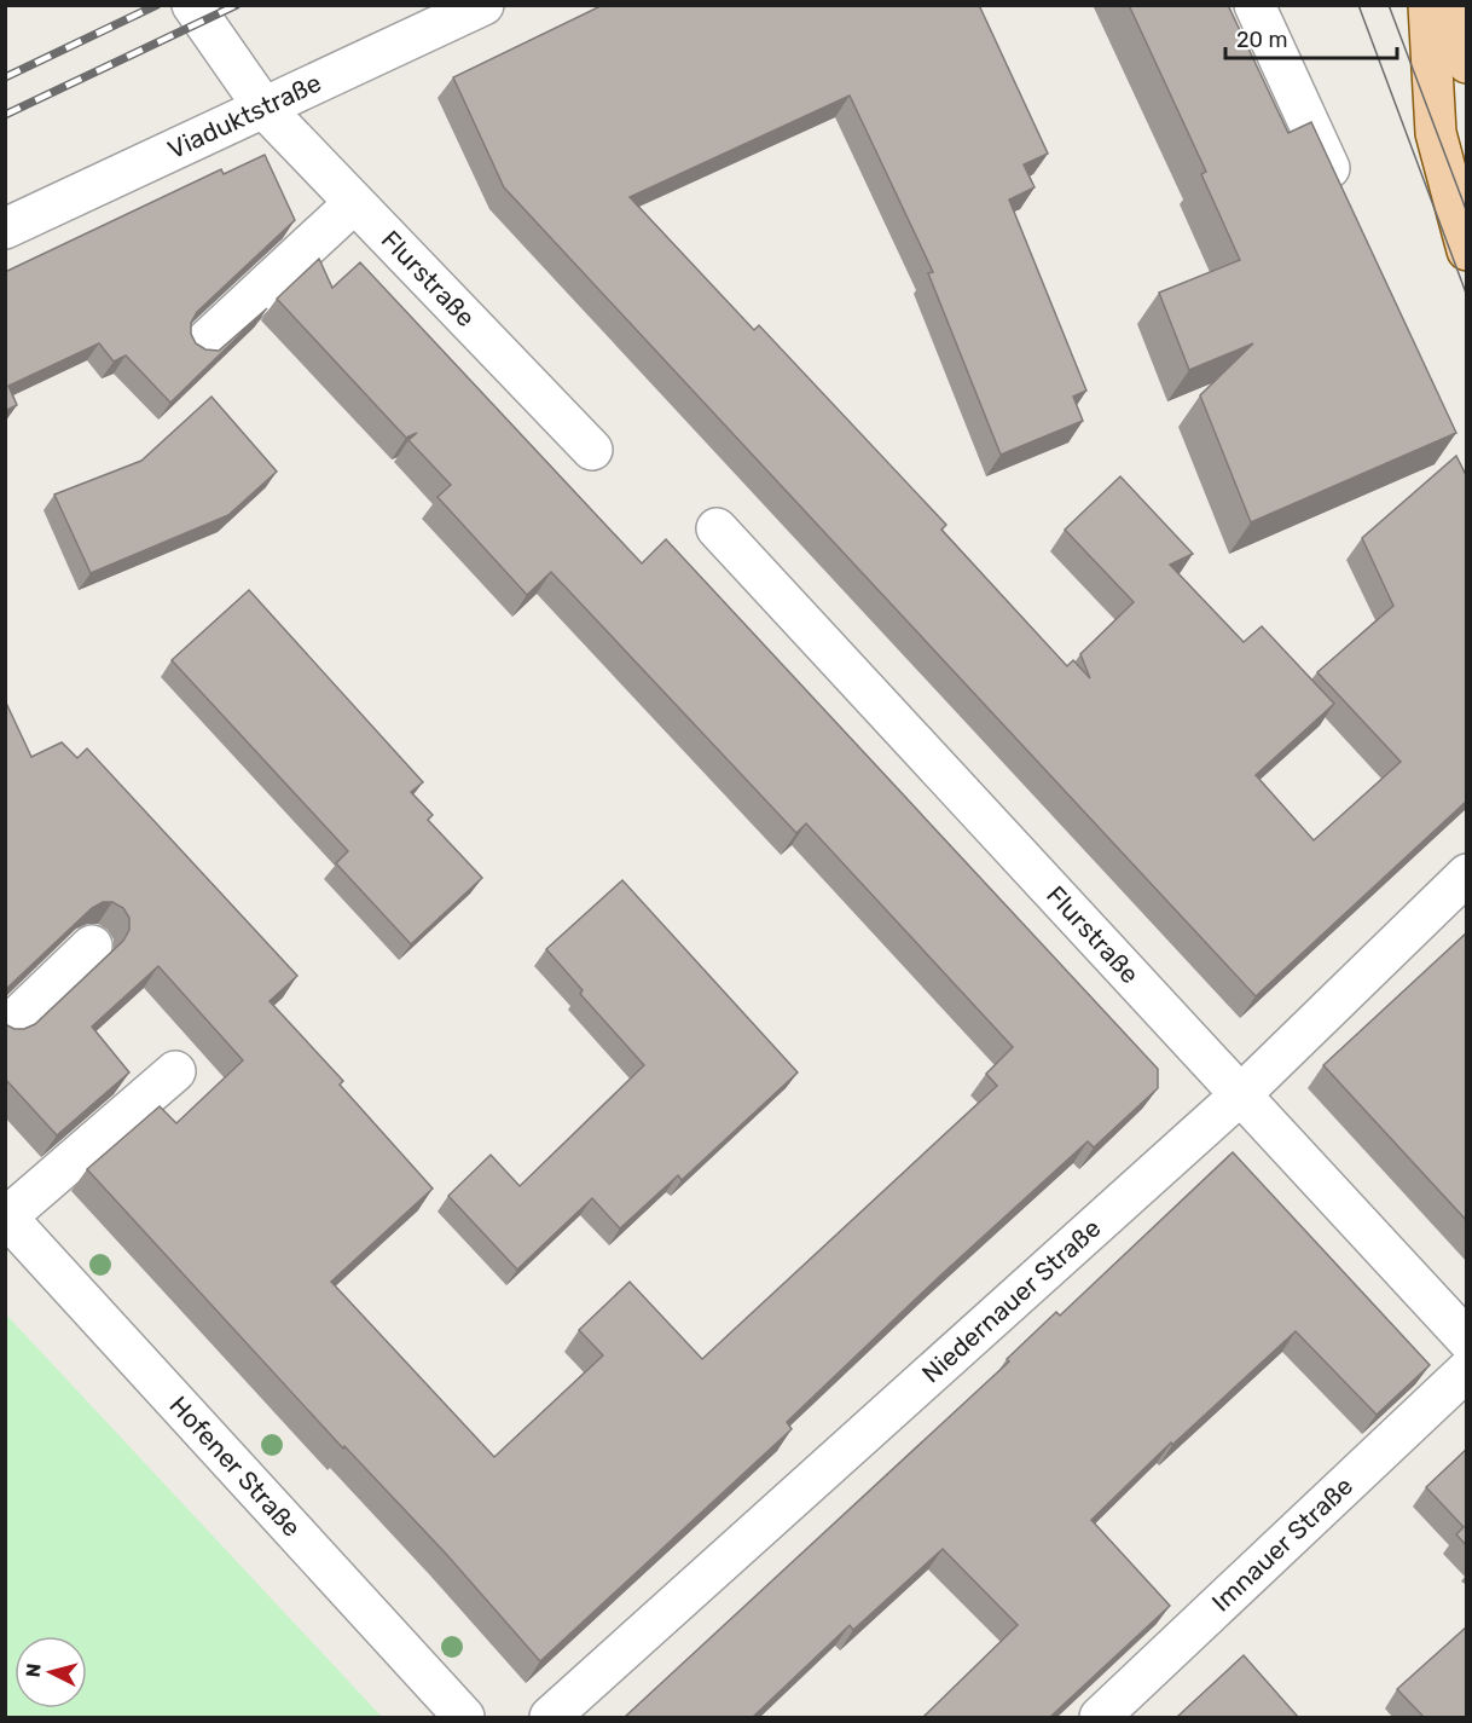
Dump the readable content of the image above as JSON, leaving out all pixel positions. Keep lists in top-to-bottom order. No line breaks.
{"streets":{"street":["Viaduktstraße","Flurstraße","Niedernauer Straße","Hofener Straße","Imnauer Straße"]},"crossings":[["Viaduktstraße","Flurstraße"],["Flurstraße","Niedernauer Straße"]],"scale_bar":"20 m","north":"left"}
